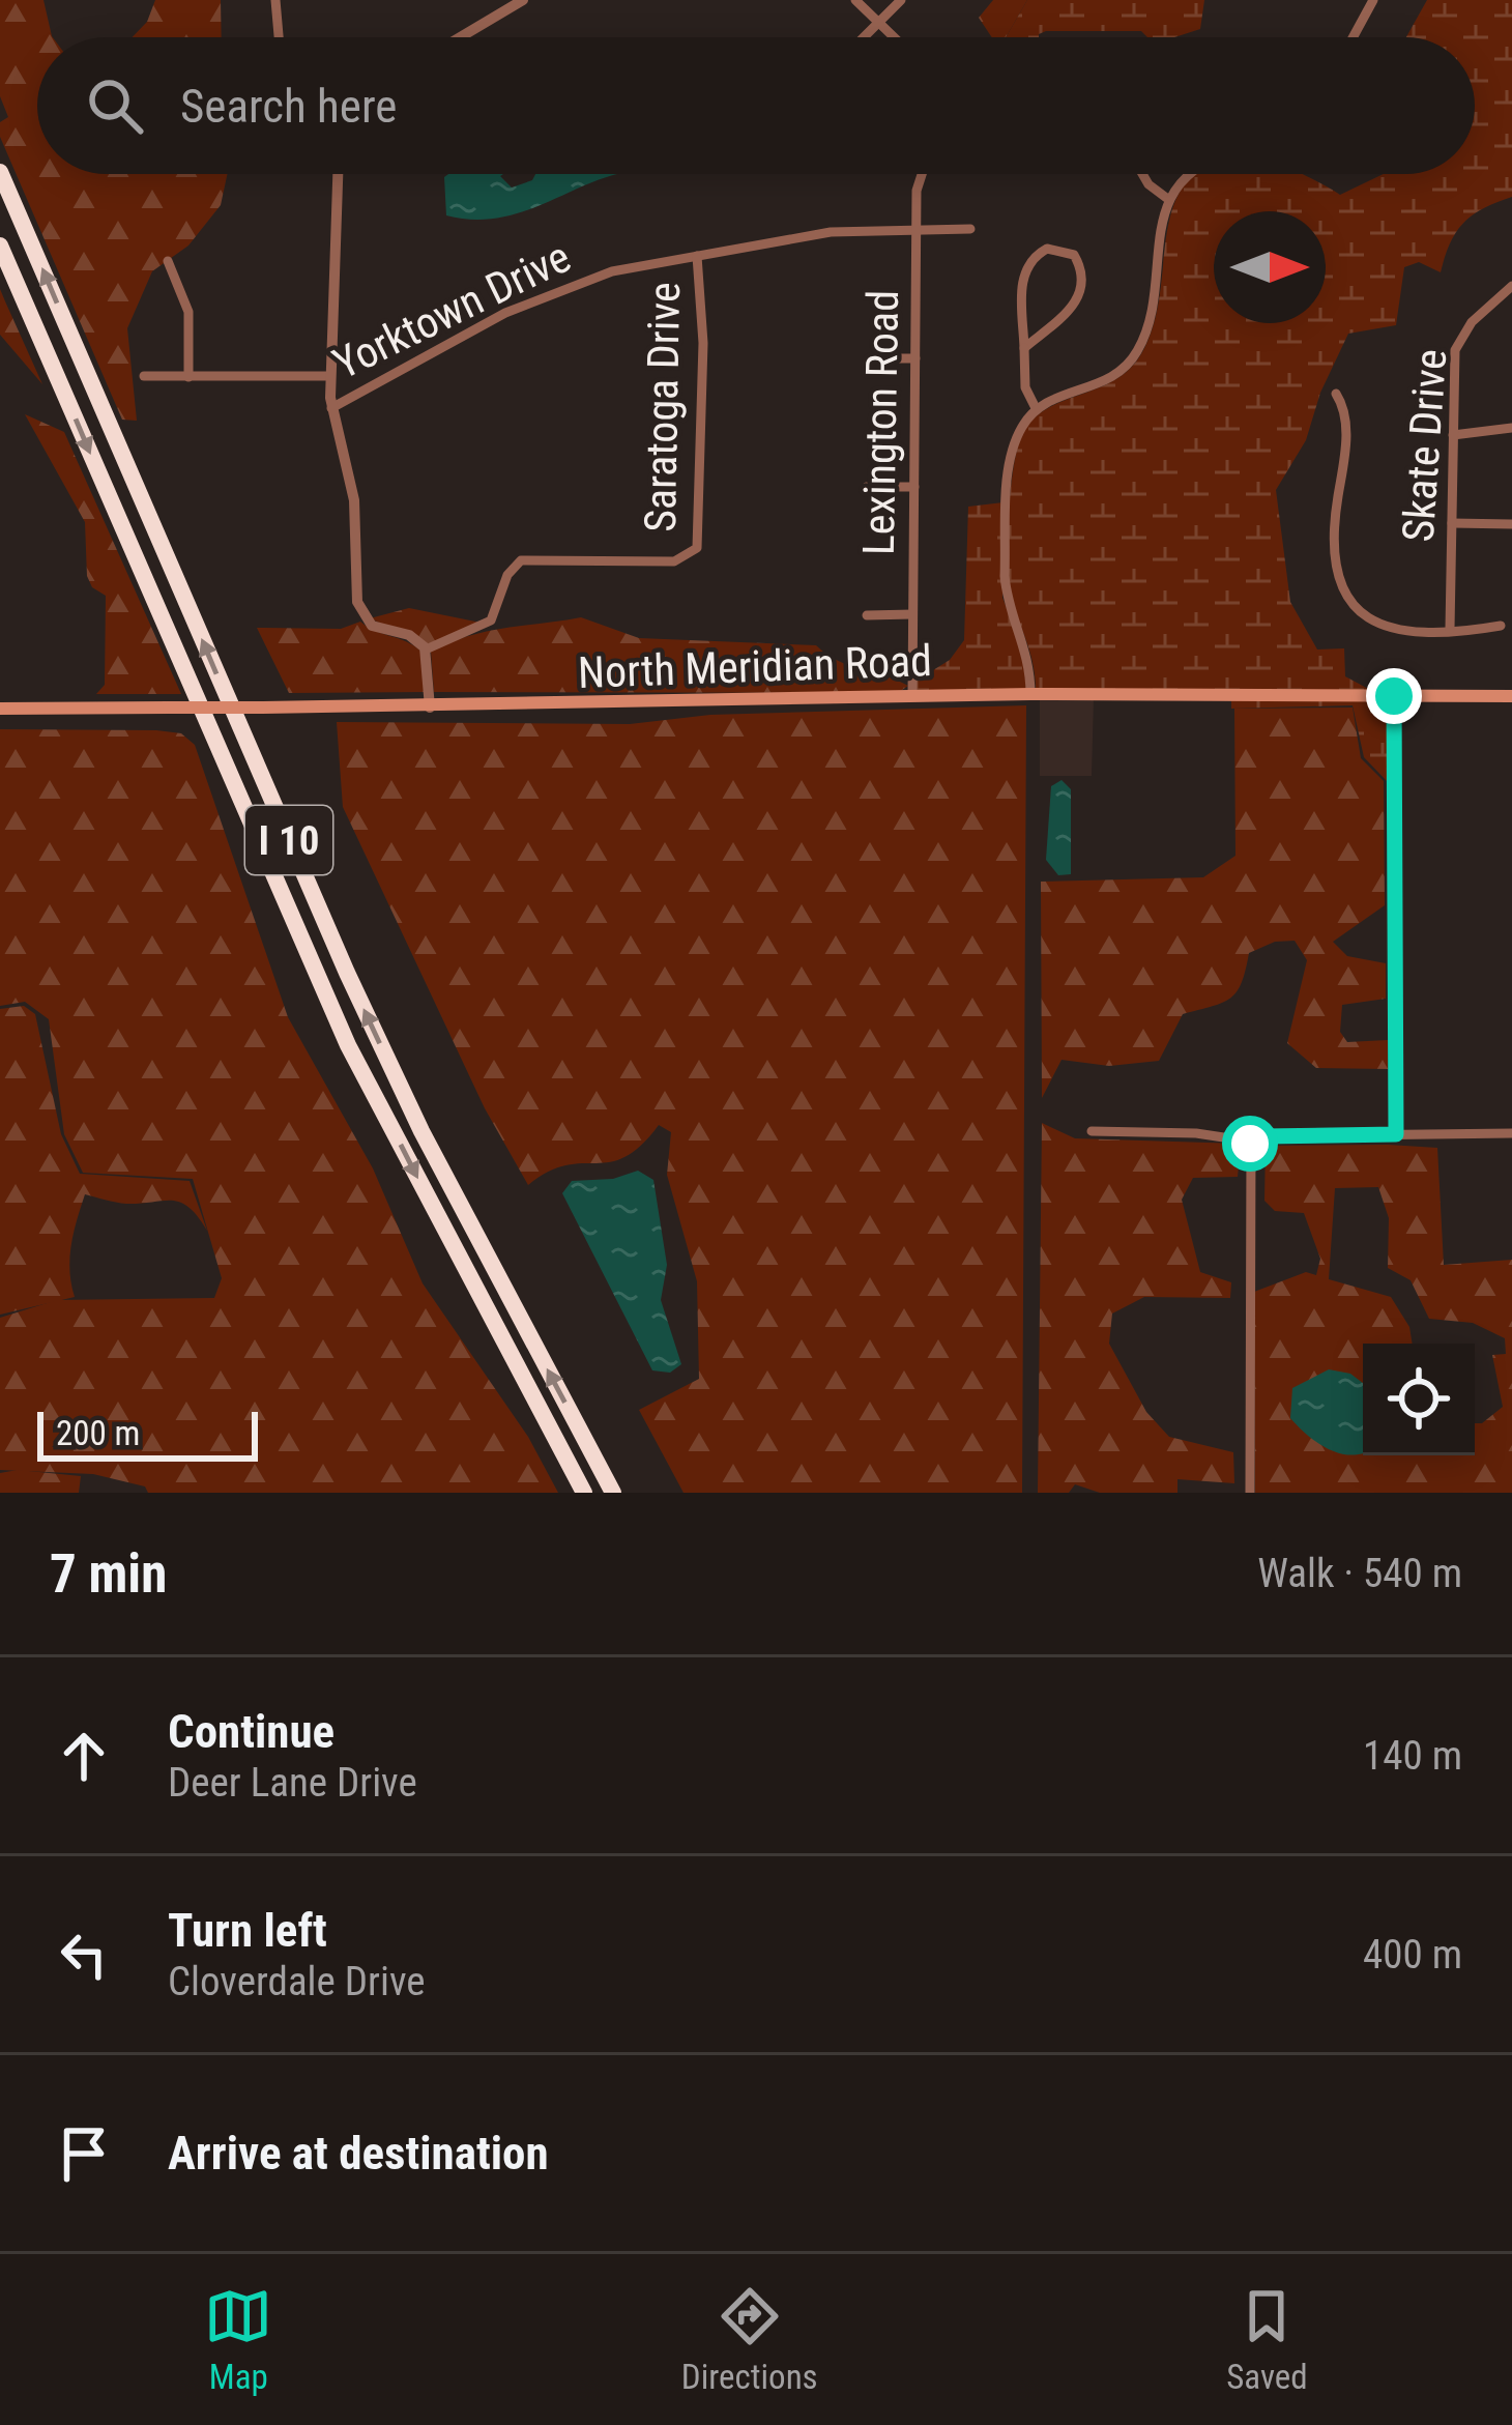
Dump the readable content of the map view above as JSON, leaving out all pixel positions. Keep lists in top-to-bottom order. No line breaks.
{"streets":{"highway":["I 10"],"main road":["North Meridian Road"],"street":["Yorktown Drive","Saratoga Drive","Lexington Road","Skate Drive"]},"crossings":[["Yorktown Drive","Saratoga Drive"],["Yorktown Drive","Lexington Road"],["Lexington Road","North Meridian Road"]],"scale_bar":"200 m","north":"right","page":{"search":"Search here","scale":"200 m","heading":["7 min","Walk · 540 m"],"list":[["Continue","Deer Lane Drive","140 m"],["Turn left","Cloverdale Drive","400 m"],"Arrive at destination"],"nav":["Map","Directions","Saved"]}}
